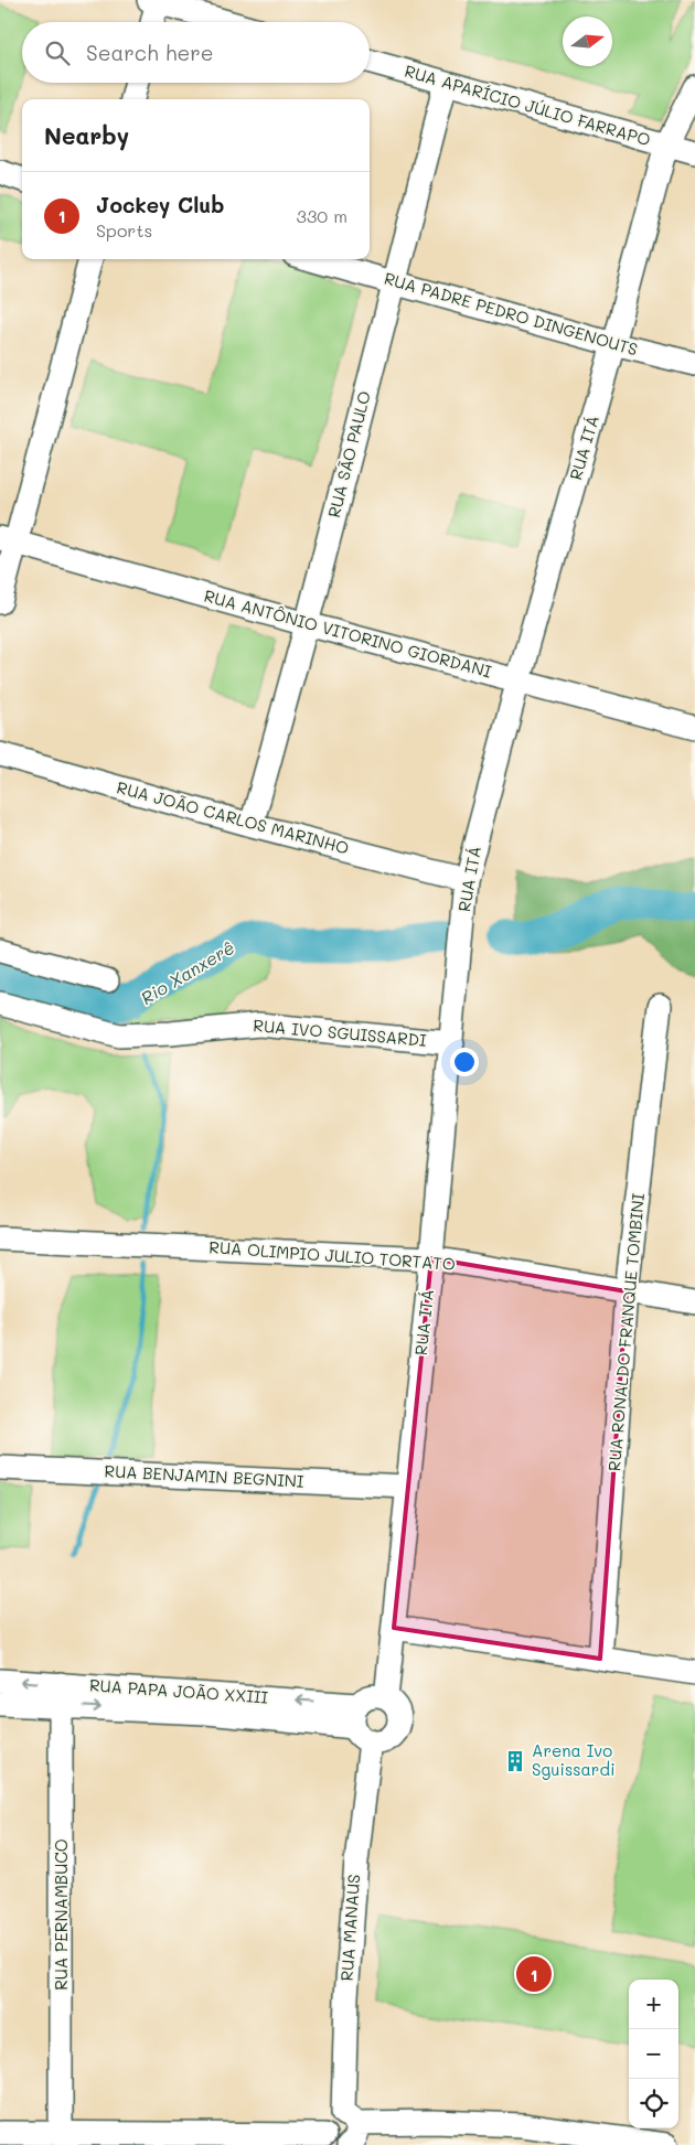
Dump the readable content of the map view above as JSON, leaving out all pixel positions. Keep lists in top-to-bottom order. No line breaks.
{"streets":{"street":["RUA APARÍCIO JÚLIO FARRAPO","RUA PADRE PEDRO DINGENOUTS","RUA ITÁ","RUA SÃO PAULO","RUA ANTÔNIO VITORINO GIORDANI","RUA JOÃO CARLOS MARINHO","RUA IVO SGUISSARDI","RUA OLIMPIO JULIO TORTATO","RUA RONALDO FRANQUE TOMBINI","RUA BENJAMIN BEGNINI","RUA PAPA JOÃO XXIII","RUA PERNAMBUCO","RUA MANAUS"]},"crossings":[["RUA APARÍCIO JÚLIO FARRAPO","RUA ITÁ"],["RUA APARÍCIO JÚLIO FARRAPO","RUA SÃO PAULO"],["RUA PADRE PEDRO DINGENOUTS","RUA ITÁ"],["RUA PADRE PEDRO DINGENOUTS","RUA SÃO PAULO"],["RUA ITÁ","RUA ANTÔNIO VITORINO GIORDANI"],["RUA ITÁ","RUA JOÃO CARLOS MARINHO"],["RUA ITÁ","RUA IVO SGUISSARDI"],["RUA ITÁ","RUA OLIMPIO JULIO TORTATO"],["RUA ITÁ","RUA BENJAMIN BEGNINI"],["RUA ITÁ","RUA PAPA JOÃO XXIII"],["RUA ITÁ","RUA MANAUS"],["RUA SÃO PAULO","RUA ANTÔNIO VITORINO GIORDANI"],["RUA SÃO PAULO","RUA JOÃO CARLOS MARINHO"],["RUA OLIMPIO JULIO TORTATO","RUA RONALDO FRANQUE TOMBINI"],["RUA PAPA JOÃO XXIII","RUA PERNAMBUCO"],["RUA PAPA JOÃO XXIII","RUA MANAUS"]],"water":["Rio Xanxerê"],"places":{"building":["Arena Ivo Sguissardi"]},"north":"right","page":{"search":"Search here","heading":"Nearby","list":[{"mark":"1","name":"Jockey Club","note":"Sports","value":"330 m"}],"pins":"1","map_buttons":["+","−"]}}
